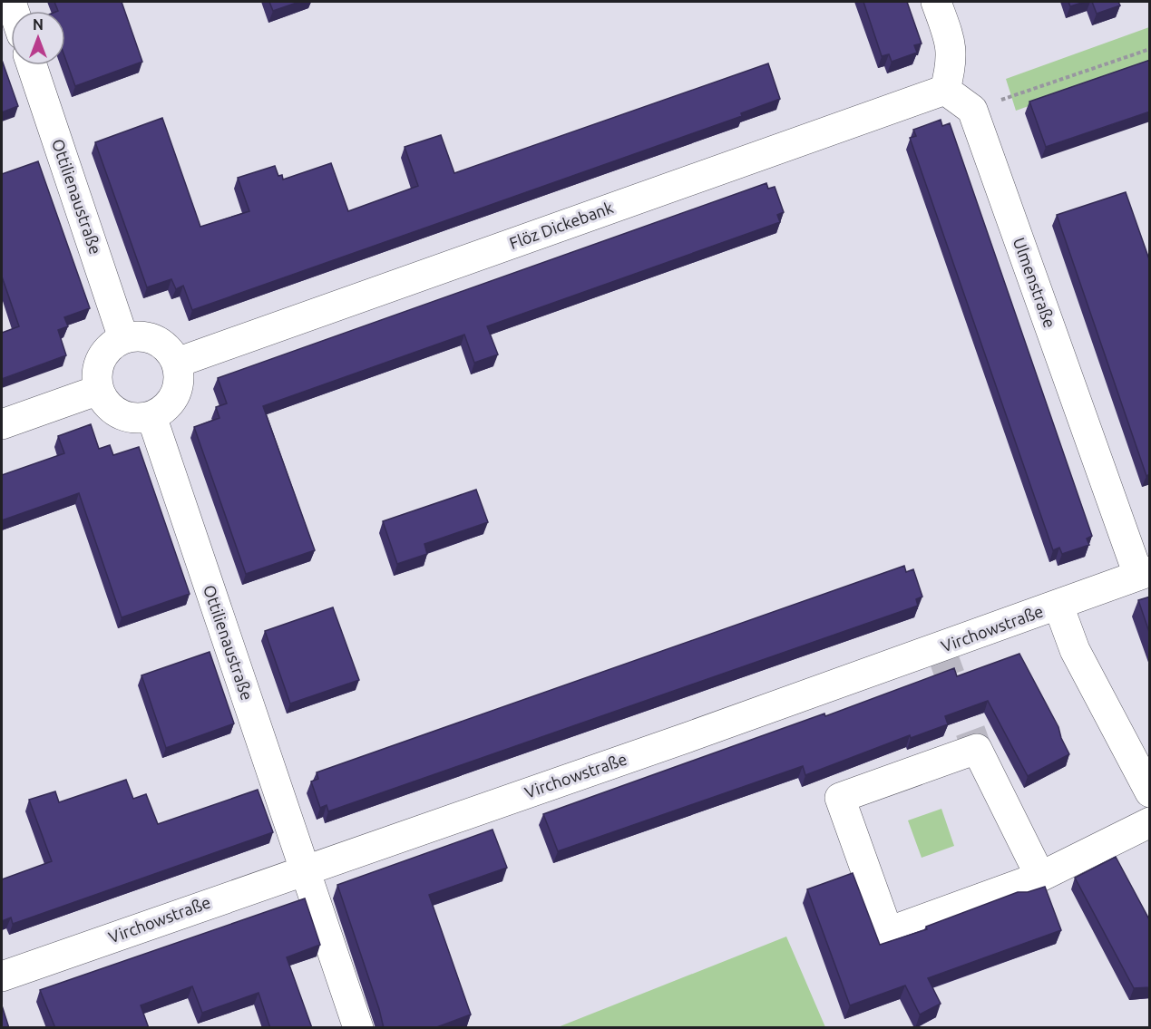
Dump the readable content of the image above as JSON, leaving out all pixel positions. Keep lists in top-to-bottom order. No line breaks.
{"streets":{"street":["Ottilienaustraße","Flöz Dickebank","Ulmenstraße","Virchowstraße"]},"crossings":[["Ottilienaustraße","Flöz Dickebank"],["Ottilienaustraße","Virchowstraße"],["Ulmenstraße","Virchowstraße"]],"north":"top"}
